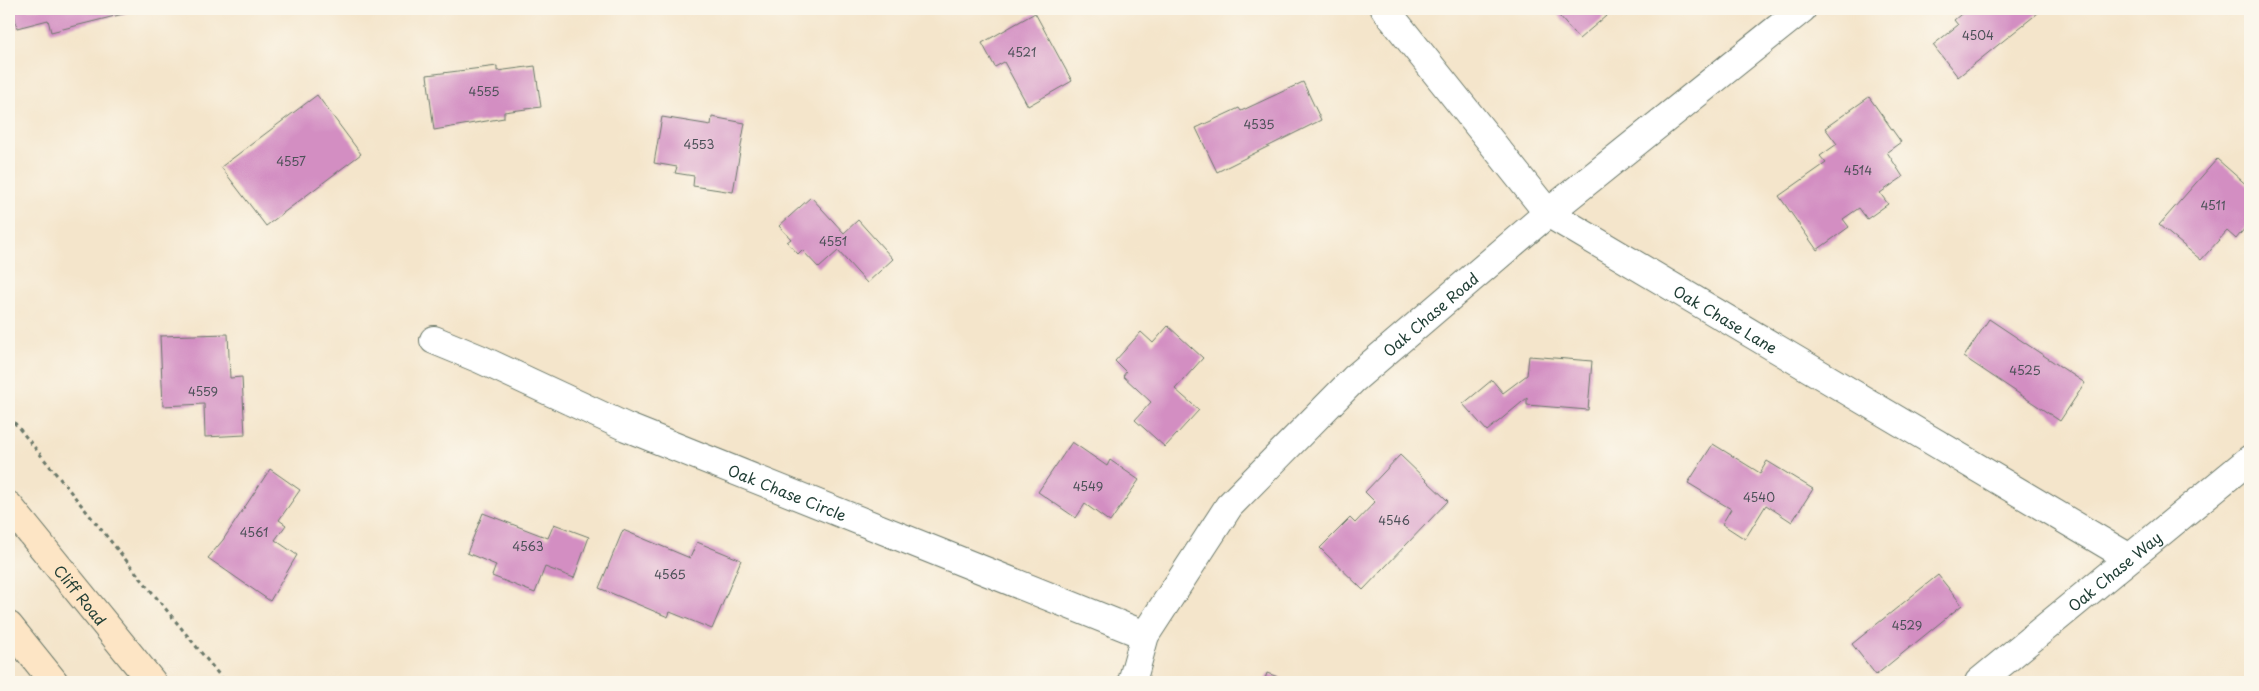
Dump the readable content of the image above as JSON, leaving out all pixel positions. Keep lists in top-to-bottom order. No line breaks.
{"streets":{"main road":["Cliff Road"],"street":["Oak Chase Road","Oak Chase Lane","Oak Chase Circle","Oak Chase Way"]},"crossings":[["Oak Chase Road","Oak Chase Lane"],["Oak Chase Road","Oak Chase Circle"],["Oak Chase Lane","Oak Chase Way"]],"house_numbers":["4504","4521","4555","4535","4553","4557","4514","4511","4551","4525","4559","4549","4540","4546","4561","4563","4565","4529"]}
